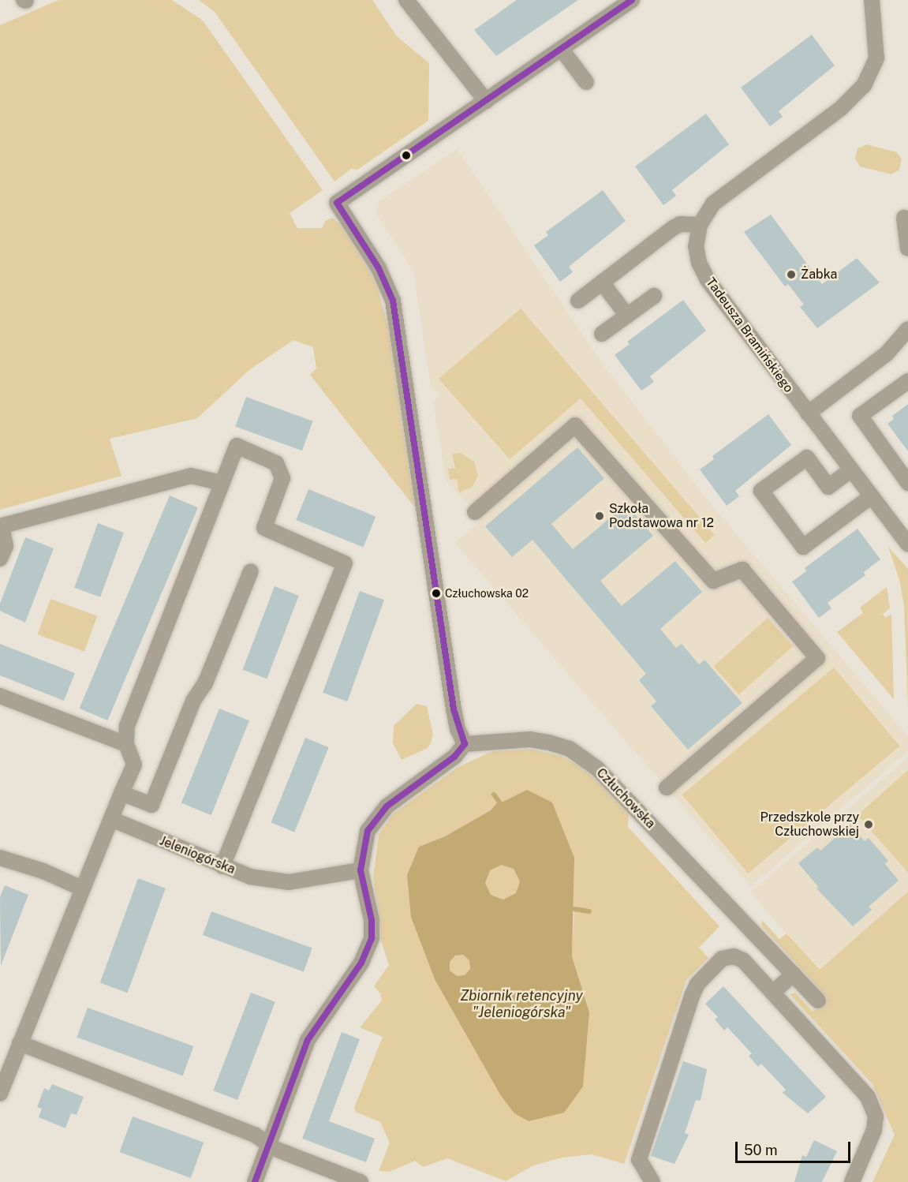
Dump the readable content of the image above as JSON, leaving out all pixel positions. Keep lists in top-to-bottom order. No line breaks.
{"streets":{"street":["Tadeusza Bramińskiego","Człuchowska","Jeleniogórska"]},"water":["Zbiornik retencyjny \"Jeleniogórska\""],"places":["Żabka","Szkoła Podstawowa nr 12","Człuchowska 02","Przedszkole przy Człuchowskiej"],"scale_bar":"50 m"}
